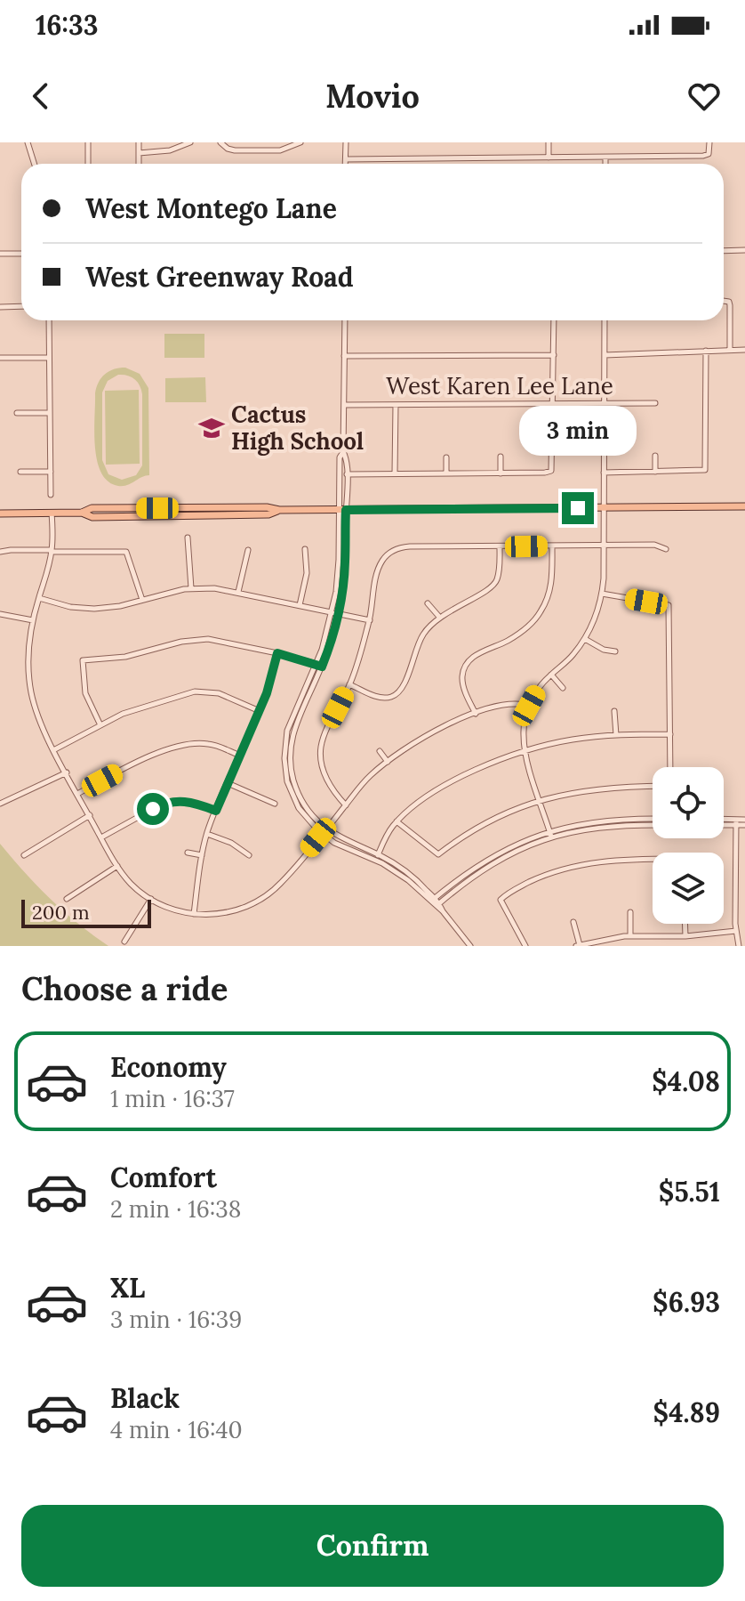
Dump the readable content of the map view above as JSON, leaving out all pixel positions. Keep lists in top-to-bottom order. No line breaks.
{"streets":{"street":["West Karen Lee Lane"]},"places":{"school or university":["Cactus High School"]},"scale_bar":"200 m","page":{"status":"16:33","header":"Movio","banner":["West Montego Lane","West Greenway Road"],"bubble":"3 min","scale":"200 m","heading":"Choose a ride","list":[{"name":"Economy","note":"1 min · 16:37","value":"$4.08"},{"name":"Comfort","note":"2 min · 16:38","value":"$5.51"},{"name":"XL","note":"3 min · 16:39","value":"$6.93"},{"name":"Black","note":"4 min · 16:40","value":"$4.89"}],"buttons":"Confirm"}}
